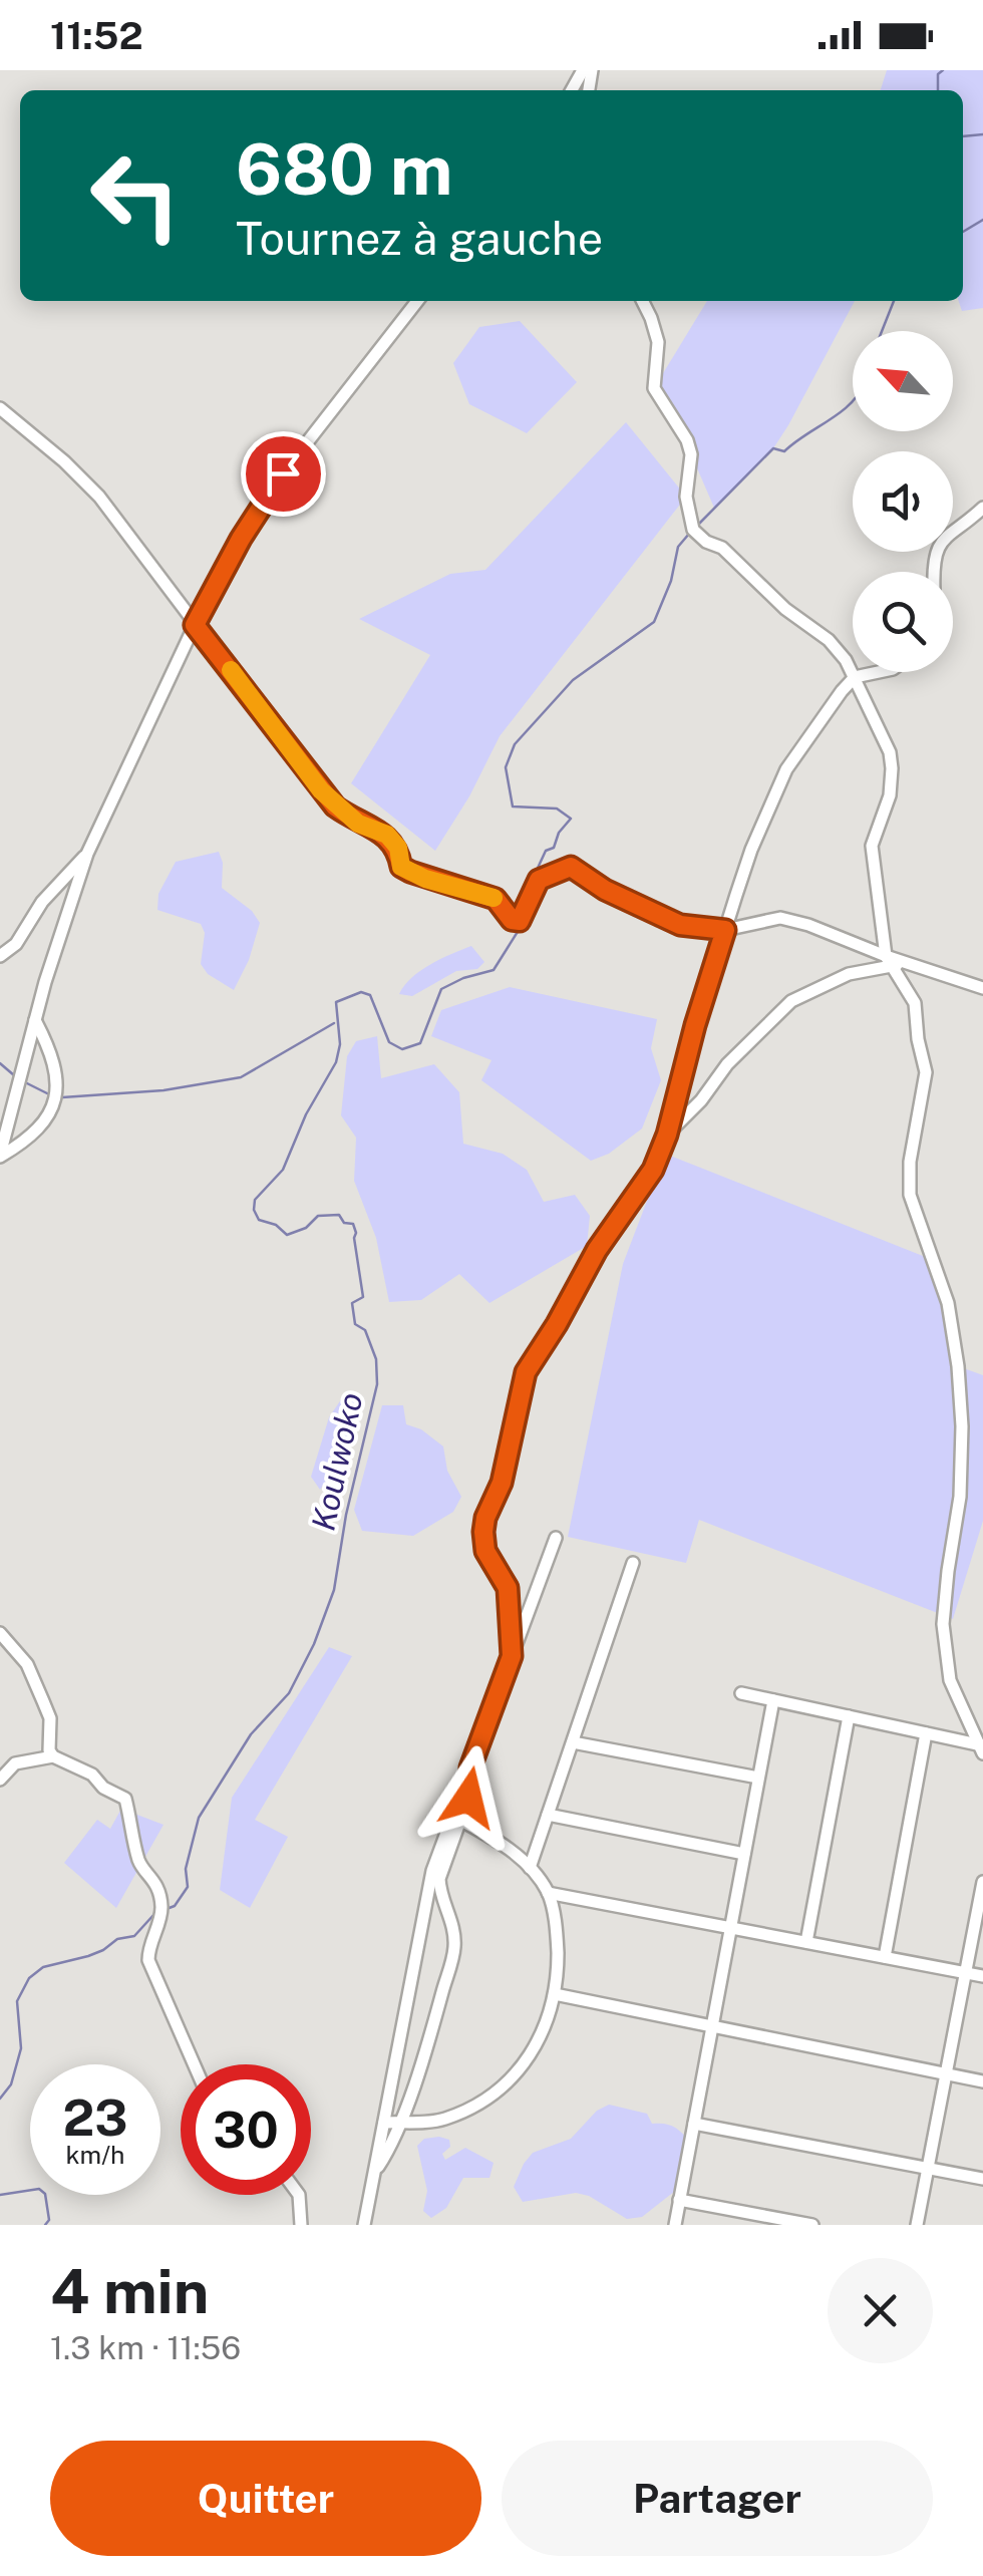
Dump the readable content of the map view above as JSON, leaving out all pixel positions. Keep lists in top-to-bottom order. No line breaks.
{"water":["Koulwoko"],"north":"top left","page":{"status":"11:52","turn":["680 m","Tournez à gauche"],"speed":"23 km/h","limit":"30","heading":["4 min","1.3 km · 11:56"],"buttons":["Quitter","Partager"]}}
